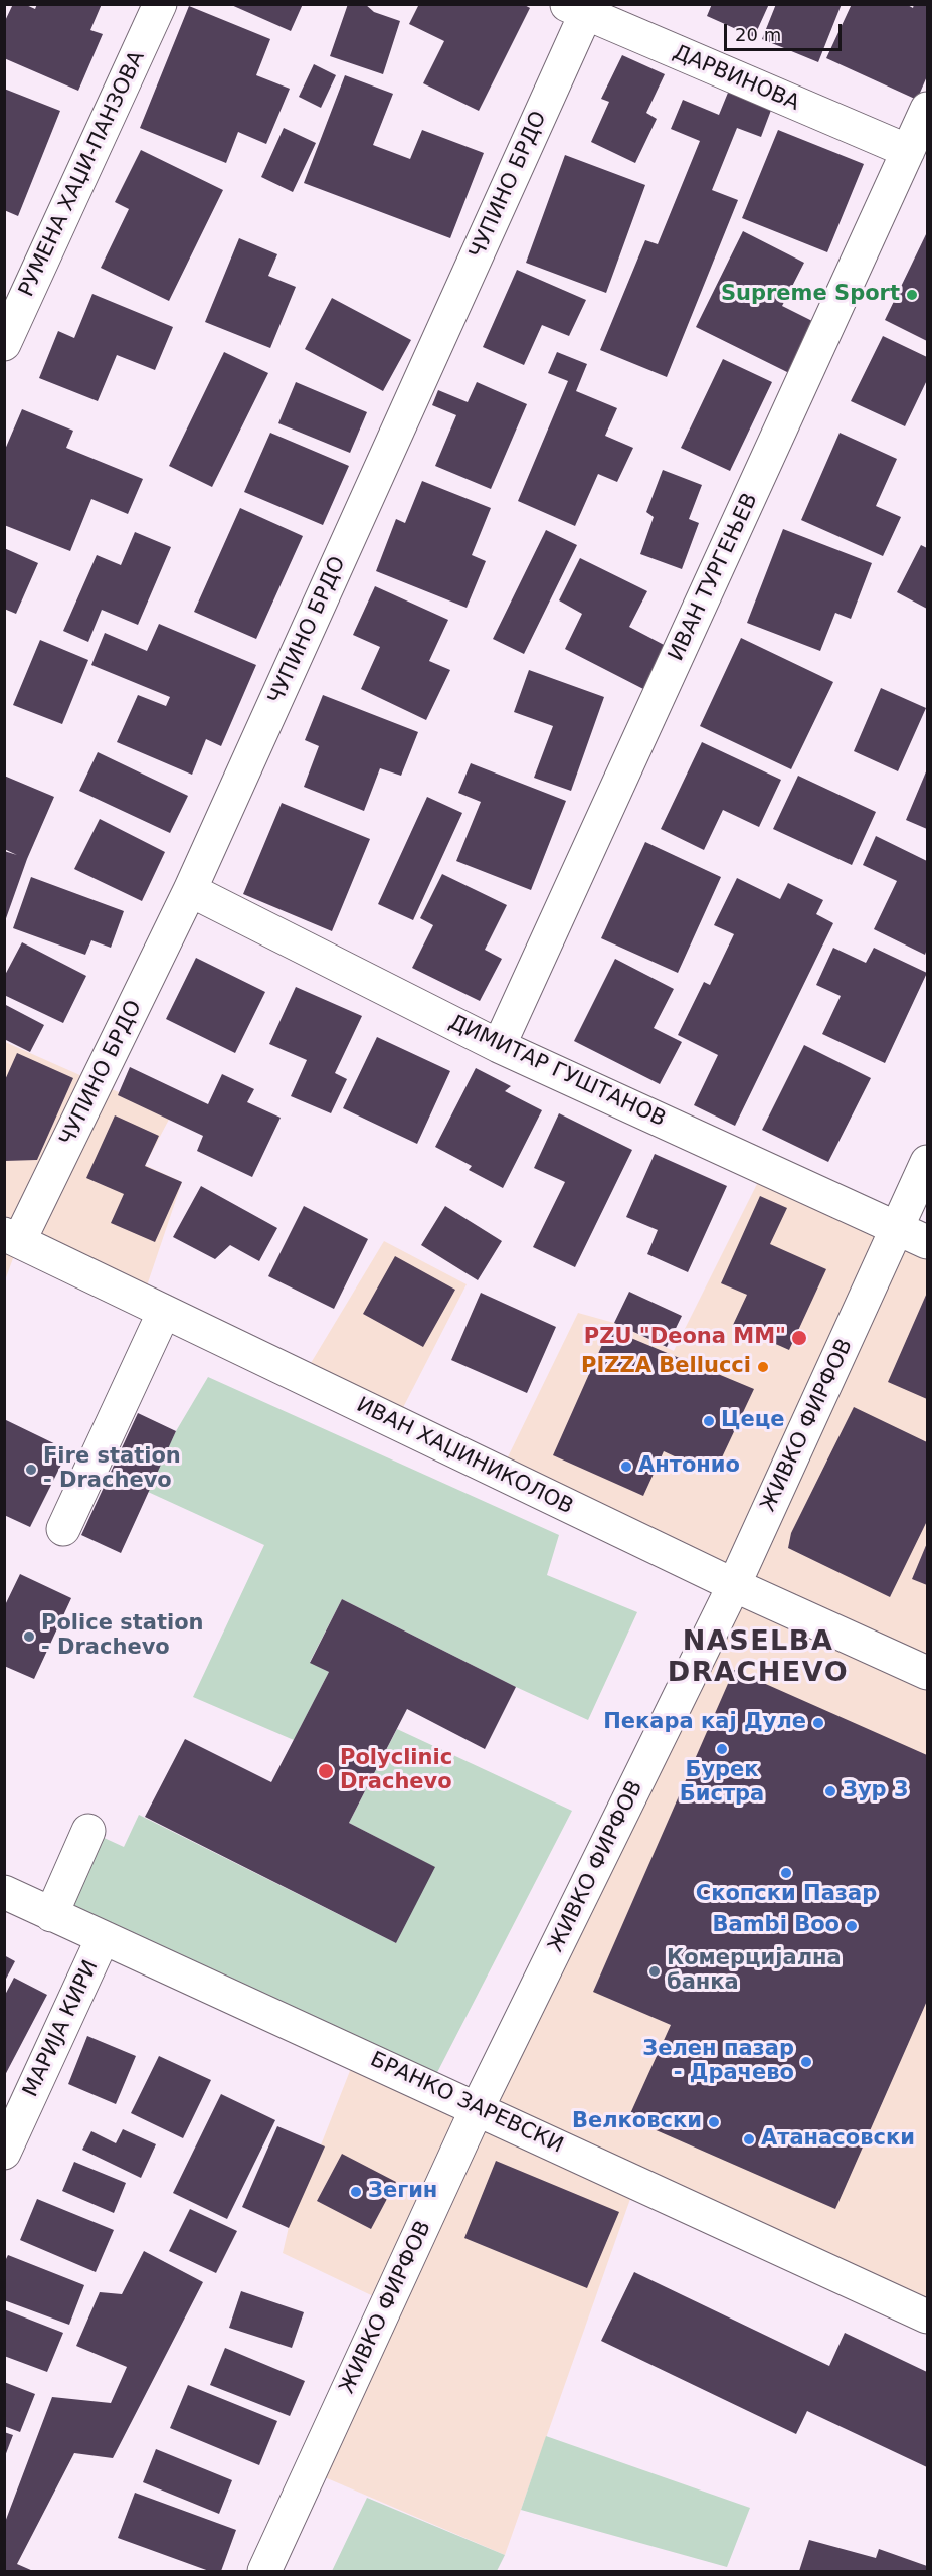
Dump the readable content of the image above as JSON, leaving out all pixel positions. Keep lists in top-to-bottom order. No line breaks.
{"streets":{"street":["ДАРВИНОВА","РУМЕНА ХАЏИ-ПАНЗОВА","ЧУПИНО БРДО","ИВАН ТУРГЕЊЕВ","ДИМИТАР ГУШТАНОВ","ЖИВКО ФИРФОВ","ИВАН ХАЏИНИКОЛОВ","МАРИЈА КИРИ","БРАНКО ЗАРЕВСКИ"]},"crossings":[["ДАРВИНОВА","ЧУПИНО БРДО"],["ДАРВИНОВА","ИВАН ТУРГЕЊЕВ"],["ЧУПИНО БРДО","ДИМИТАР ГУШТАНОВ"],["ЧУПИНО БРДО","ИВАН ХАЏИНИКОЛОВ"],["ИВАН ТУРГЕЊЕВ","ДИМИТАР ГУШТАНОВ"],["ДИМИТАР ГУШТАНОВ","ЖИВКО ФИРФОВ"],["ЖИВКО ФИРФОВ","ИВАН ХАЏИНИКОЛОВ"],["ЖИВКО ФИРФОВ","БРАНКО ЗАРЕВСКИ"],["МАРИЈА КИРИ","БРАНКО ЗАРЕВСКИ"]],"districts":["NASELBA DRACHEVO"],"places":["Supreme Sport","PZU \"Deona MM\"","PIZZA Bellucci","Цеце","Антонио","Fire station - Drachevo","Police station - Drachevo","Пекара кај Дуле","Бурек Бистра","Polyclinic Drachevo","Зур 3","Скопски Пазар","Bambi Boo","Комерцијална банка","Зелен пазар - Драчево","Велковски","Атанасовски","Зегин"],"scale_bar":"20 m"}
